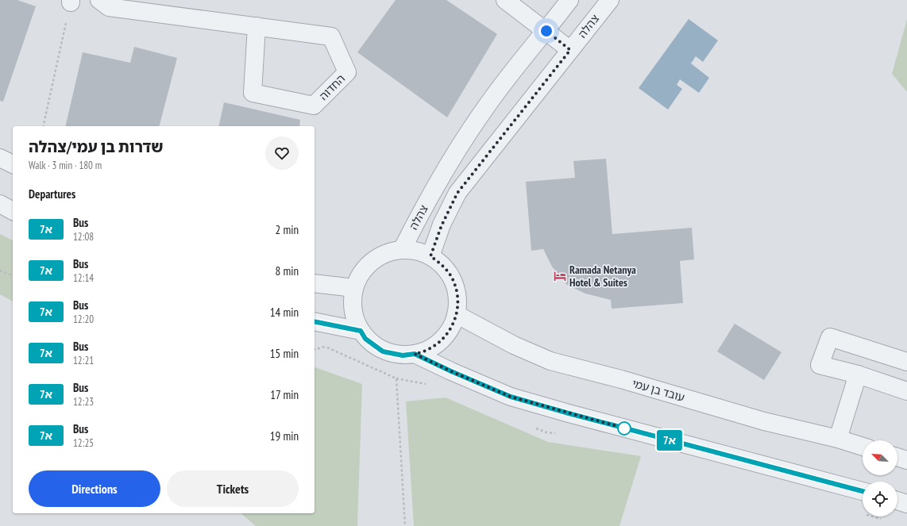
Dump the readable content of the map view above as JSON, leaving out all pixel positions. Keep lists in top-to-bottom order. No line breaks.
{"streets":{"street":["צהלה","החדוה","עובד בן עמי"]},"crossings":[["צהלה","עובד בן עמי"]],"places":{"hotel":["Ramada Netanya Hotel & Suites"]},"lines":["bus line 7א"],"north":"top left","page":{"on_map":"7א","heading":[["שדרות בן עמי/צהלה","Walk · 3 min · 180 m"],"Departures"],"list":[{"mark":"7א","name":"Bus","note":"12:08","value":"2 min"},{"mark":"7א","name":"Bus","note":"12:14","value":"8 min"},{"mark":"7א","name":"Bus","note":"12:20","value":"14 min"},{"mark":"7א","name":"Bus","note":"12:21","value":"15 min"},{"mark":"7א","name":"Bus","note":"12:23","value":"17 min"},{"mark":"7א","name":"Bus","note":"12:25","value":"19 min"}],"buttons":["Directions","Tickets"]}}
